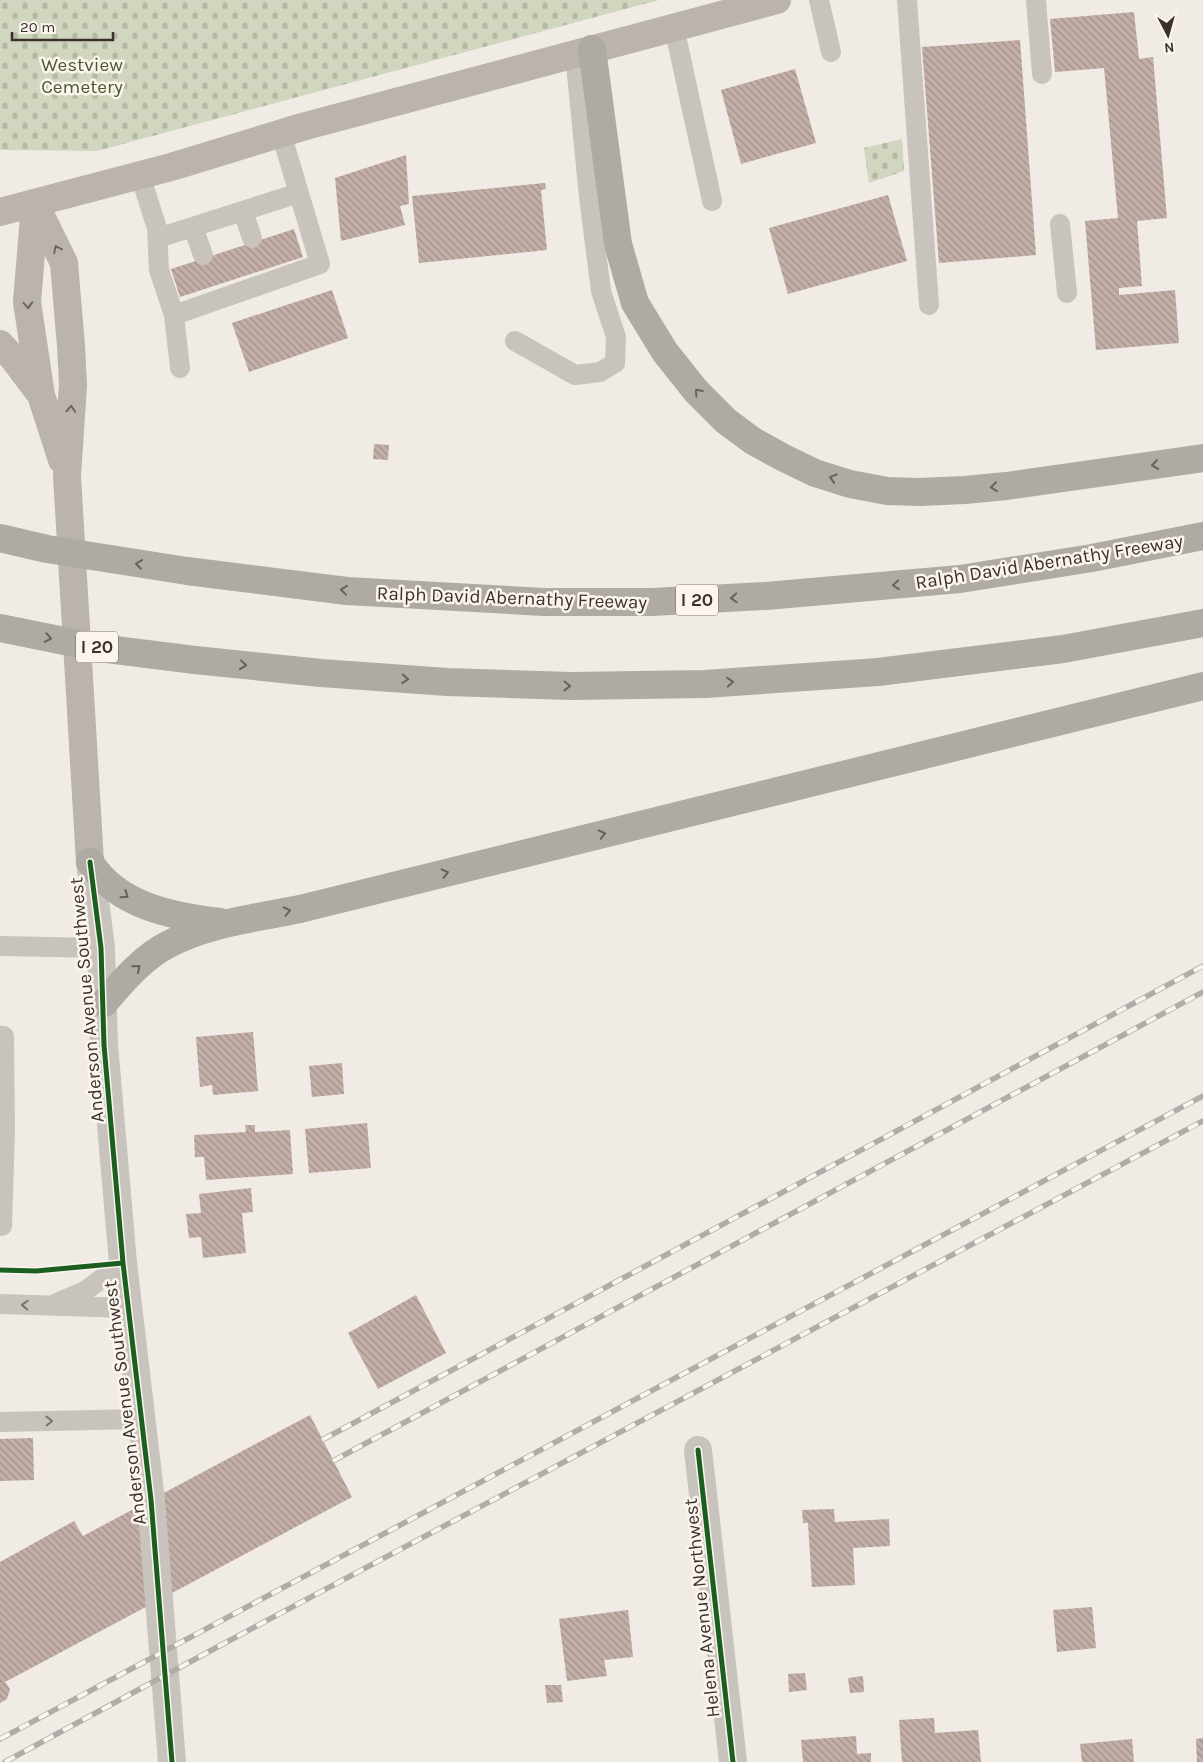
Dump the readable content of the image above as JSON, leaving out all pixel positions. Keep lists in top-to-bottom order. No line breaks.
{"streets":{"highway":["Ralph David Abernathy Freeway","I 20"],"main road":["Anderson Avenue Southwest"],"street":["Helena Avenue Northwest"]},"parks":["Westview Cemetery"],"scale_bar":"20 m","north":"bottom"}
